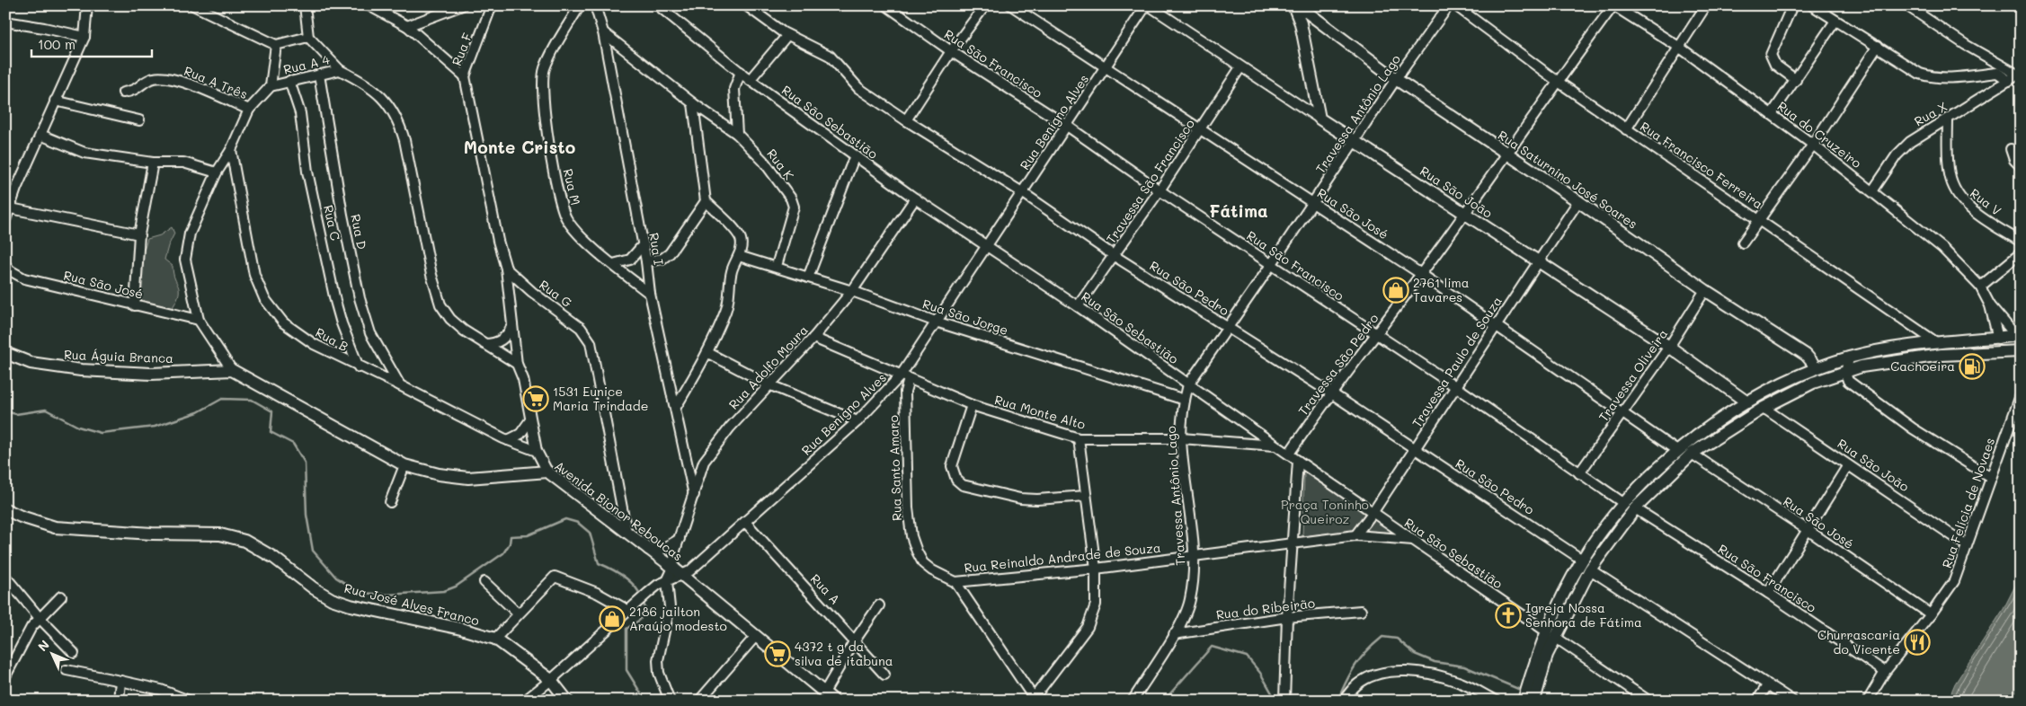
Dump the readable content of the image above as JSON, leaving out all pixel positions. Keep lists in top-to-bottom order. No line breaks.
{"streets":{"main road":["Rua Saturnino José Soares","Rua São João","Rua Águia Branca","Avenida Bionor Reboucas","Rua José Alves Franco"],"street":["Rua F","Rua São Francisco","Rua A 4","Rua A Três","Travessa Antônio Lago","Rua X","Rua São Sebastião","Rua Benígno Alves","Rua do Cruzeiro","Rua K","Rua Francisco Ferreira","Travessa São Francisco","Rua M","Rua V","Rua São José","Rua C","Rua D","Rua I","Rua São Pedro","Rua G","Rua São Jorge","Rua B","Travessa Paulo de Souza","Travessa São Pedro","Rua Adolfo Moura","Travessa Oliveira","Rua Monte Alto","Rua Santo Amaro","Rua Felícia de Novaes","Rua Reinaldo Andrade de Souza","Rua A","Rua do Ribeirão"]},"crossings":[["Rua São Francisco","Travessa Antônio Lago"],["Rua São Francisco","Rua Benígno Alves"],["Rua São Francisco","Travessa São Francisco"],["Rua São Francisco","Travessa Paulo de Souza"],["Rua São Francisco","Travessa São Pedro"],["Rua São Francisco","Travessa Oliveira"],["Rua São Francisco","Rua Felícia de Novaes"],["Rua A 4","Rua A Três"],["Rua A 4","Rua São José"],["Rua A 4","Rua C"],["Rua A 4","Rua D"],["Rua A 4","Rua B"],["Travessa Antônio Lago","Rua São Sebastião"],["Travessa Antônio Lago","Rua Saturnino José Soares"],["Travessa Antônio Lago","Rua São João"],["Travessa Antônio Lago","Rua São José"],["Travessa Antônio Lago","Rua São Pedro"],["Travessa Antônio Lago","Rua São Jorge"],["Travessa Antônio Lago","Rua Monte Alto"],["Travessa Antônio Lago","Rua Reinaldo Andrade de Souza"],["Travessa Antônio Lago","Rua do Ribeirão"],["Rua X","Rua do Cruzeiro"],["Rua X","Rua V"],["Rua São Sebastião","Rua Benígno Alves"],["Rua São Sebastião","Travessa São Francisco"],["Rua São Sebastião","Travessa Paulo de Souza"],["Rua São Sebastião","Travessa São Pedro"],["Rua São Sebastião","Rua Adolfo Moura"],["Rua São Sebastião","Rua Monte Alto"],["Rua São Sebastião","Rua Reinaldo Andrade de Souza"],["Rua Benígno Alves","Rua São João"],["Rua Benígno Alves","Rua São José"],["Rua Benígno Alves","Rua São Pedro"],["Rua Benígno Alves","Rua São Jorge"],["Rua Benígno Alves","Rua Adolfo Moura"],["Rua Benígno Alves","Rua Monte Alto"],["Rua Benígno Alves","Rua Santo Amaro"],["Rua Benígno Alves","Avenida Bionor Reboucas"],["Rua Benígno Alves","Rua A"],["Rua do Cruzeiro","Travessa São Pedro"],["Rua K","Rua I"],["Rua K","Rua São Jorge"],["Rua Francisco Ferreira","Travessa São Pedro"],["Rua Saturnino José Soares","Travessa Paulo de Souza"],["Rua Saturnino José Soares","Travessa São Pedro"],["Rua Saturnino José Soares","Travessa Oliveira"],["Travessa São Francisco","Rua São João"],["Travessa São Francisco","Rua São José"],["Travessa São Francisco","Rua São Pedro"],["Rua M","Rua I"],["Rua São João","Travessa Paulo de Souza"],["Rua São João","Travessa São Pedro"],["Rua São João","Travessa Oliveira"],["Rua São João","Rua Felícia de Novaes"],["Rua São José","Travessa Paulo de Souza"],["Rua São José","Travessa São Pedro"],["Rua São José","Travessa Oliveira"],["Rua São José","Rua Felícia de Novaes"],["Rua C","Rua B"],["Rua D","Rua B"],["Rua I","Rua Adolfo Moura"],["Rua São Pedro","Travessa Paulo de Souza"],["Rua São Pedro","Travessa São Pedro"],["Rua G","Avenida Bionor Reboucas"],["Rua São Jorge","Rua Adolfo Moura"],["Rua Águia Branca","Avenida Bionor Reboucas"],["Travessa Paulo de Souza","Rua Reinaldo Andrade de Souza"],["Rua Adolfo Moura","Rua Monte Alto"],["Rua Adolfo Moura","Avenida Bionor Reboucas"],["Rua Monte Alto","Rua Santo Amaro"],["Rua Santo Amaro","Rua Reinaldo Andrade de Souza"]],"districts":["Monte Cristo","Fátima"],"parks":["Praça Toninho Queiroz"],"places":{"shop":["2761 lima Tavares","2186 jailton Araújo modesto"],"fuel station":["Cachoeira"],"supermarket":["1531 Eunice Maria Trindade","4372 t g da silva de itabuna"],"church":["Igreja Nossa Senhora de Fátima"],"restaurant":["Churrascaria do Vicente"]},"scale_bar":"100 m","north":"top left"}
